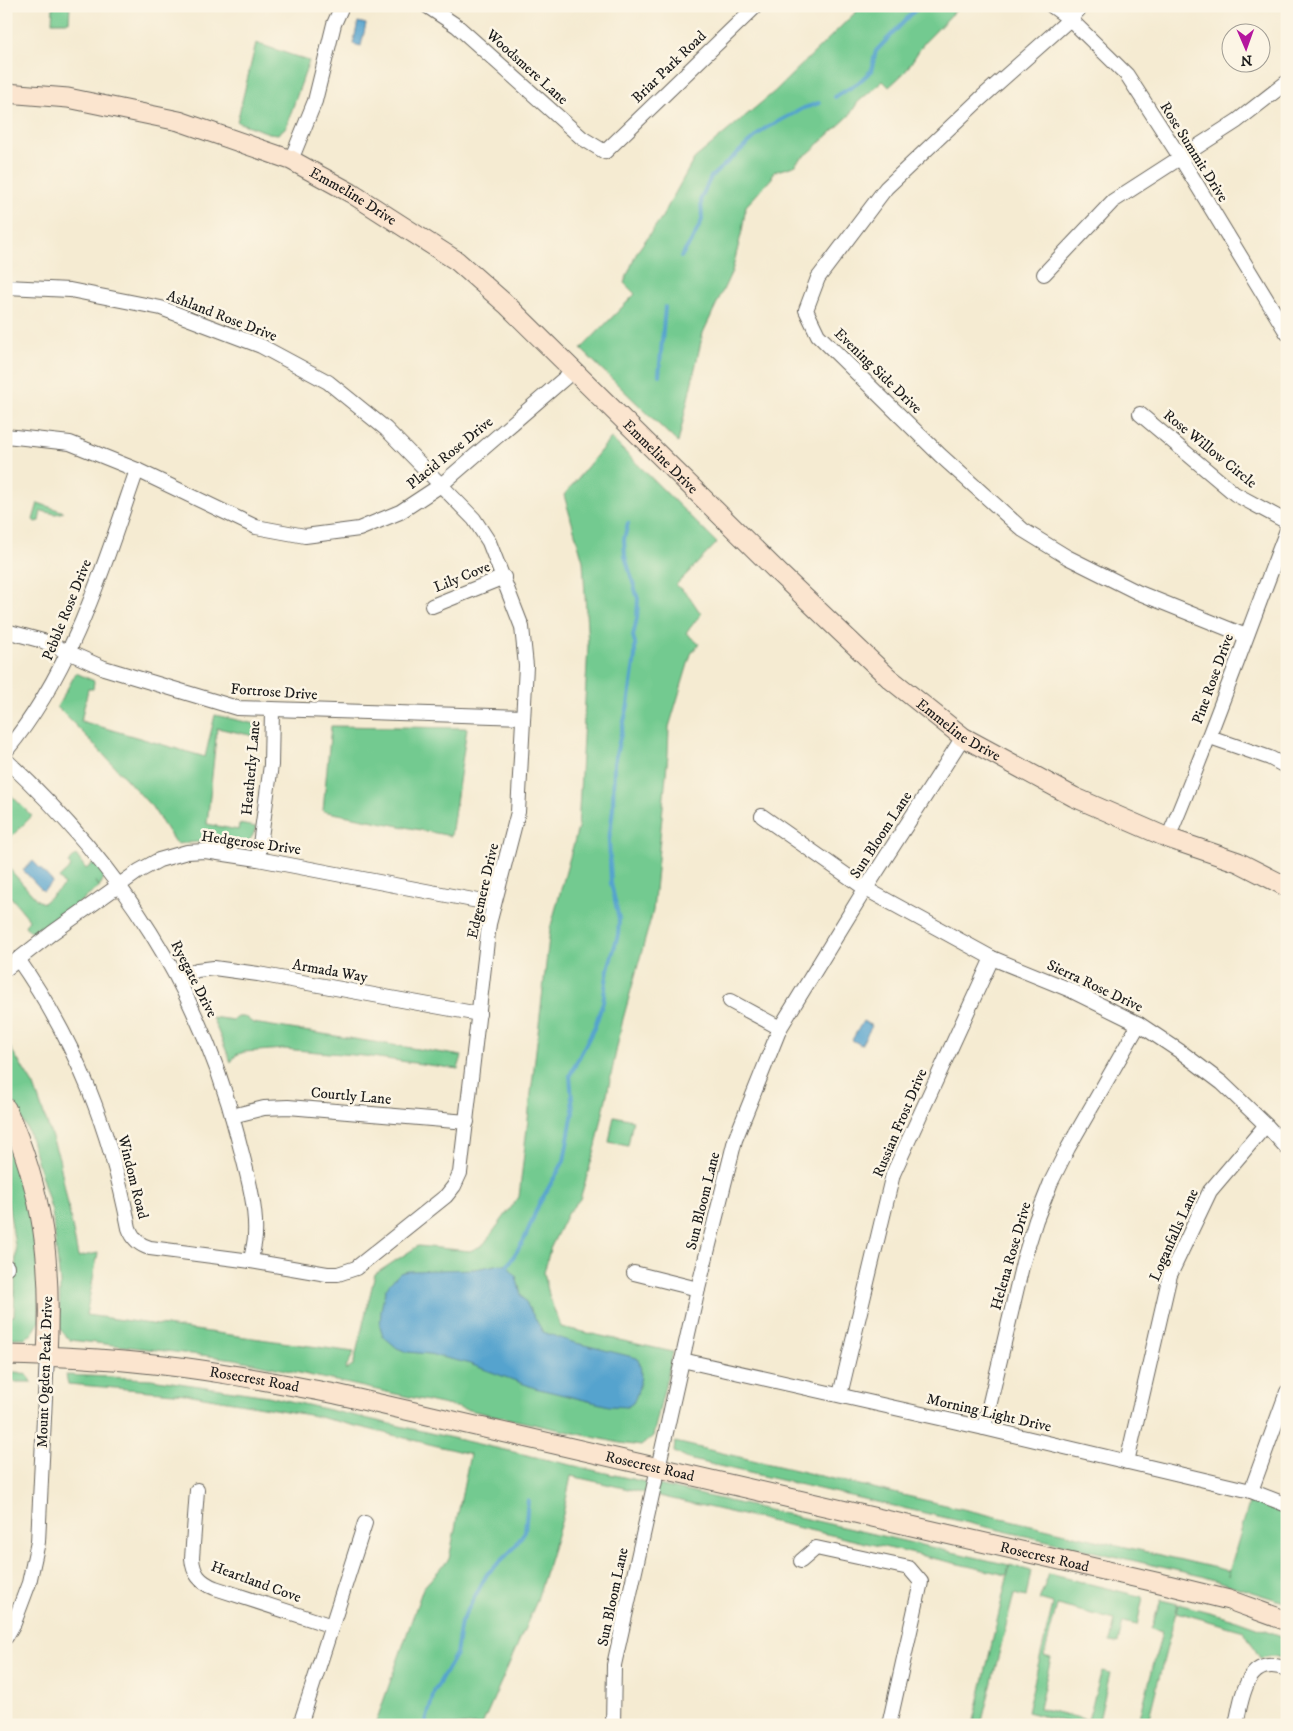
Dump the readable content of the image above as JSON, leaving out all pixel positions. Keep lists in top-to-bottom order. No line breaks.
{"streets":{"street":["Woodsmere Lane","Briar Park Road","Rose Summit Drive","Emmeline Drive","Ashland Rose Drive","Evening Side Drive","Rose Willow Circle","Placid Rose Drive","Lily Cove","Pebble Rose Drive","Pine Rose Drive","Fortrose Drive","Heatherly Lane","Sun Bloom Lane","Hedgerose Drive","Edgemere Drive","Armada Way","Ryegate Drive","Sierra Rose Drive","Courtly Lane","Russian Frost Drive","Windom Road","Loganfalls Lane","Helena Rose Drive","Mount Ogden Peak Drive","Rosecrest Road","Morning Light Drive","Heartland Cove"]},"crossings":[["Woodsmere Lane","Briar Park Road"],["Rose Summit Drive","Evening Side Drive"],["Emmeline Drive","Placid Rose Drive"],["Emmeline Drive","Pine Rose Drive"],["Emmeline Drive","Sun Bloom Lane"],["Ashland Rose Drive","Placid Rose Drive"],["Ashland Rose Drive","Edgemere Drive"],["Evening Side Drive","Pine Rose Drive"],["Placid Rose Drive","Pebble Rose Drive"],["Placid Rose Drive","Edgemere Drive"],["Lily Cove","Edgemere Drive"],["Pebble Rose Drive","Fortrose Drive"],["Fortrose Drive","Heatherly Lane"],["Fortrose Drive","Edgemere Drive"],["Heatherly Lane","Hedgerose Drive"],["Sun Bloom Lane","Sierra Rose Drive"],["Sun Bloom Lane","Rosecrest Road"],["Sun Bloom Lane","Morning Light Drive"],["Hedgerose Drive","Edgemere Drive"],["Hedgerose Drive","Ryegate Drive"],["Hedgerose Drive","Windom Road"],["Edgemere Drive","Armada Way"],["Edgemere Drive","Courtly Lane"],["Edgemere Drive","Windom Road"],["Armada Way","Ryegate Drive"],["Ryegate Drive","Courtly Lane"],["Ryegate Drive","Windom Road"],["Sierra Rose Drive","Russian Frost Drive"],["Sierra Rose Drive","Loganfalls Lane"],["Sierra Rose Drive","Helena Rose Drive"],["Russian Frost Drive","Morning Light Drive"],["Loganfalls Lane","Morning Light Drive"],["Helena Rose Drive","Morning Light Drive"],["Mount Ogden Peak Drive","Rosecrest Road"]],"north":"bottom"}
